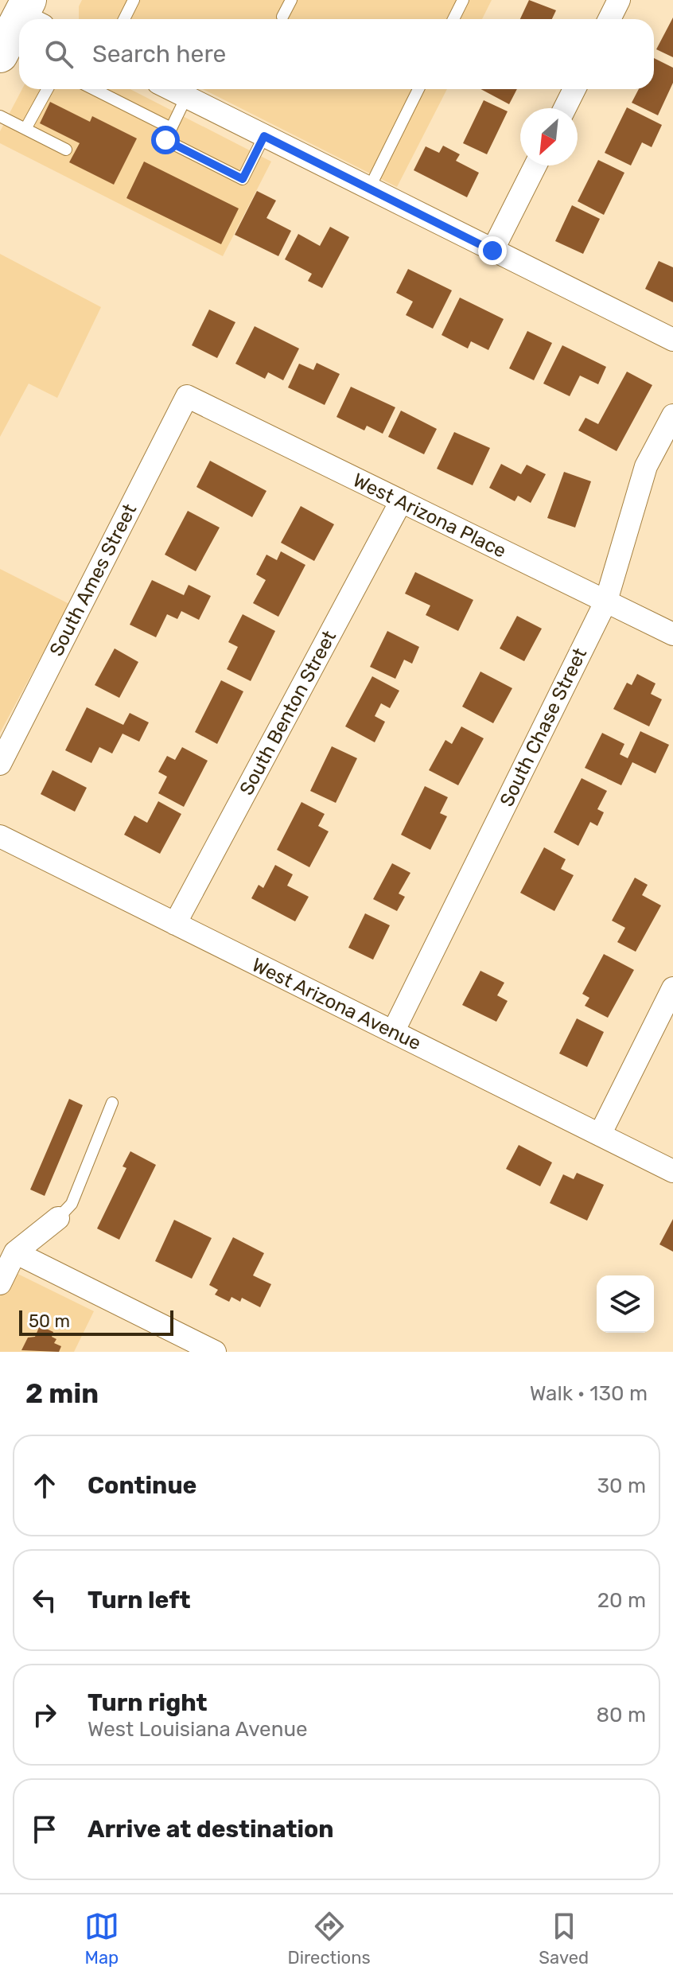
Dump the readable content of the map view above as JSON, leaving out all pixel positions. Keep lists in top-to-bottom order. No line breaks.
{"streets":{"street":["West Arizona Place","South Ames Street","South Benton Street","South Chase Street","West Arizona Avenue"]},"crossings":[["West Arizona Place","South Ames Street"],["West Arizona Place","South Benton Street"],["West Arizona Place","South Chase Street"],["South Benton Street","West Arizona Avenue"],["South Chase Street","West Arizona Avenue"]],"scale_bar":"50 m","north":"bottom left","page":{"search":"Search here","scale":"50 m","heading":["2 min","Walk · 130 m"],"list":[["Continue","30 m"],["Turn left","20 m"],["Turn right","West Louisiana Avenue","80 m"],"Arrive at destination"],"nav":["Map","Directions","Saved"]}}
